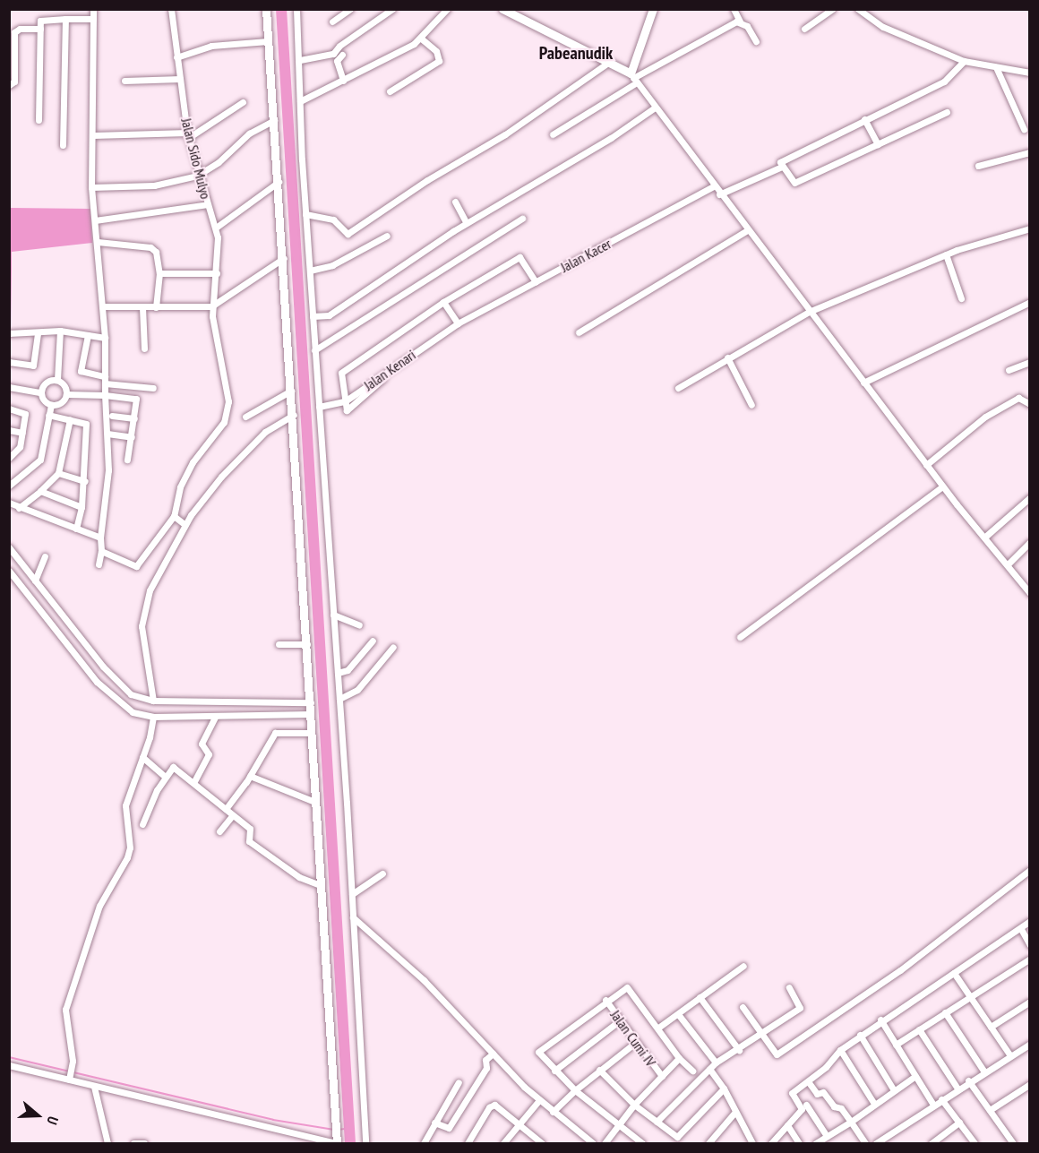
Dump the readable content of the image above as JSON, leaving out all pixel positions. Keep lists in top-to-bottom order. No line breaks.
{"streets":{"street":["Jalan Sido Mulyo","Jalan Kacer","Jalan Kenari","Jalan Cumi IV"]},"crossings":[["Jalan Kacer","Jalan Kenari"]],"districts":["Pabeanudik"],"north":"right"}
